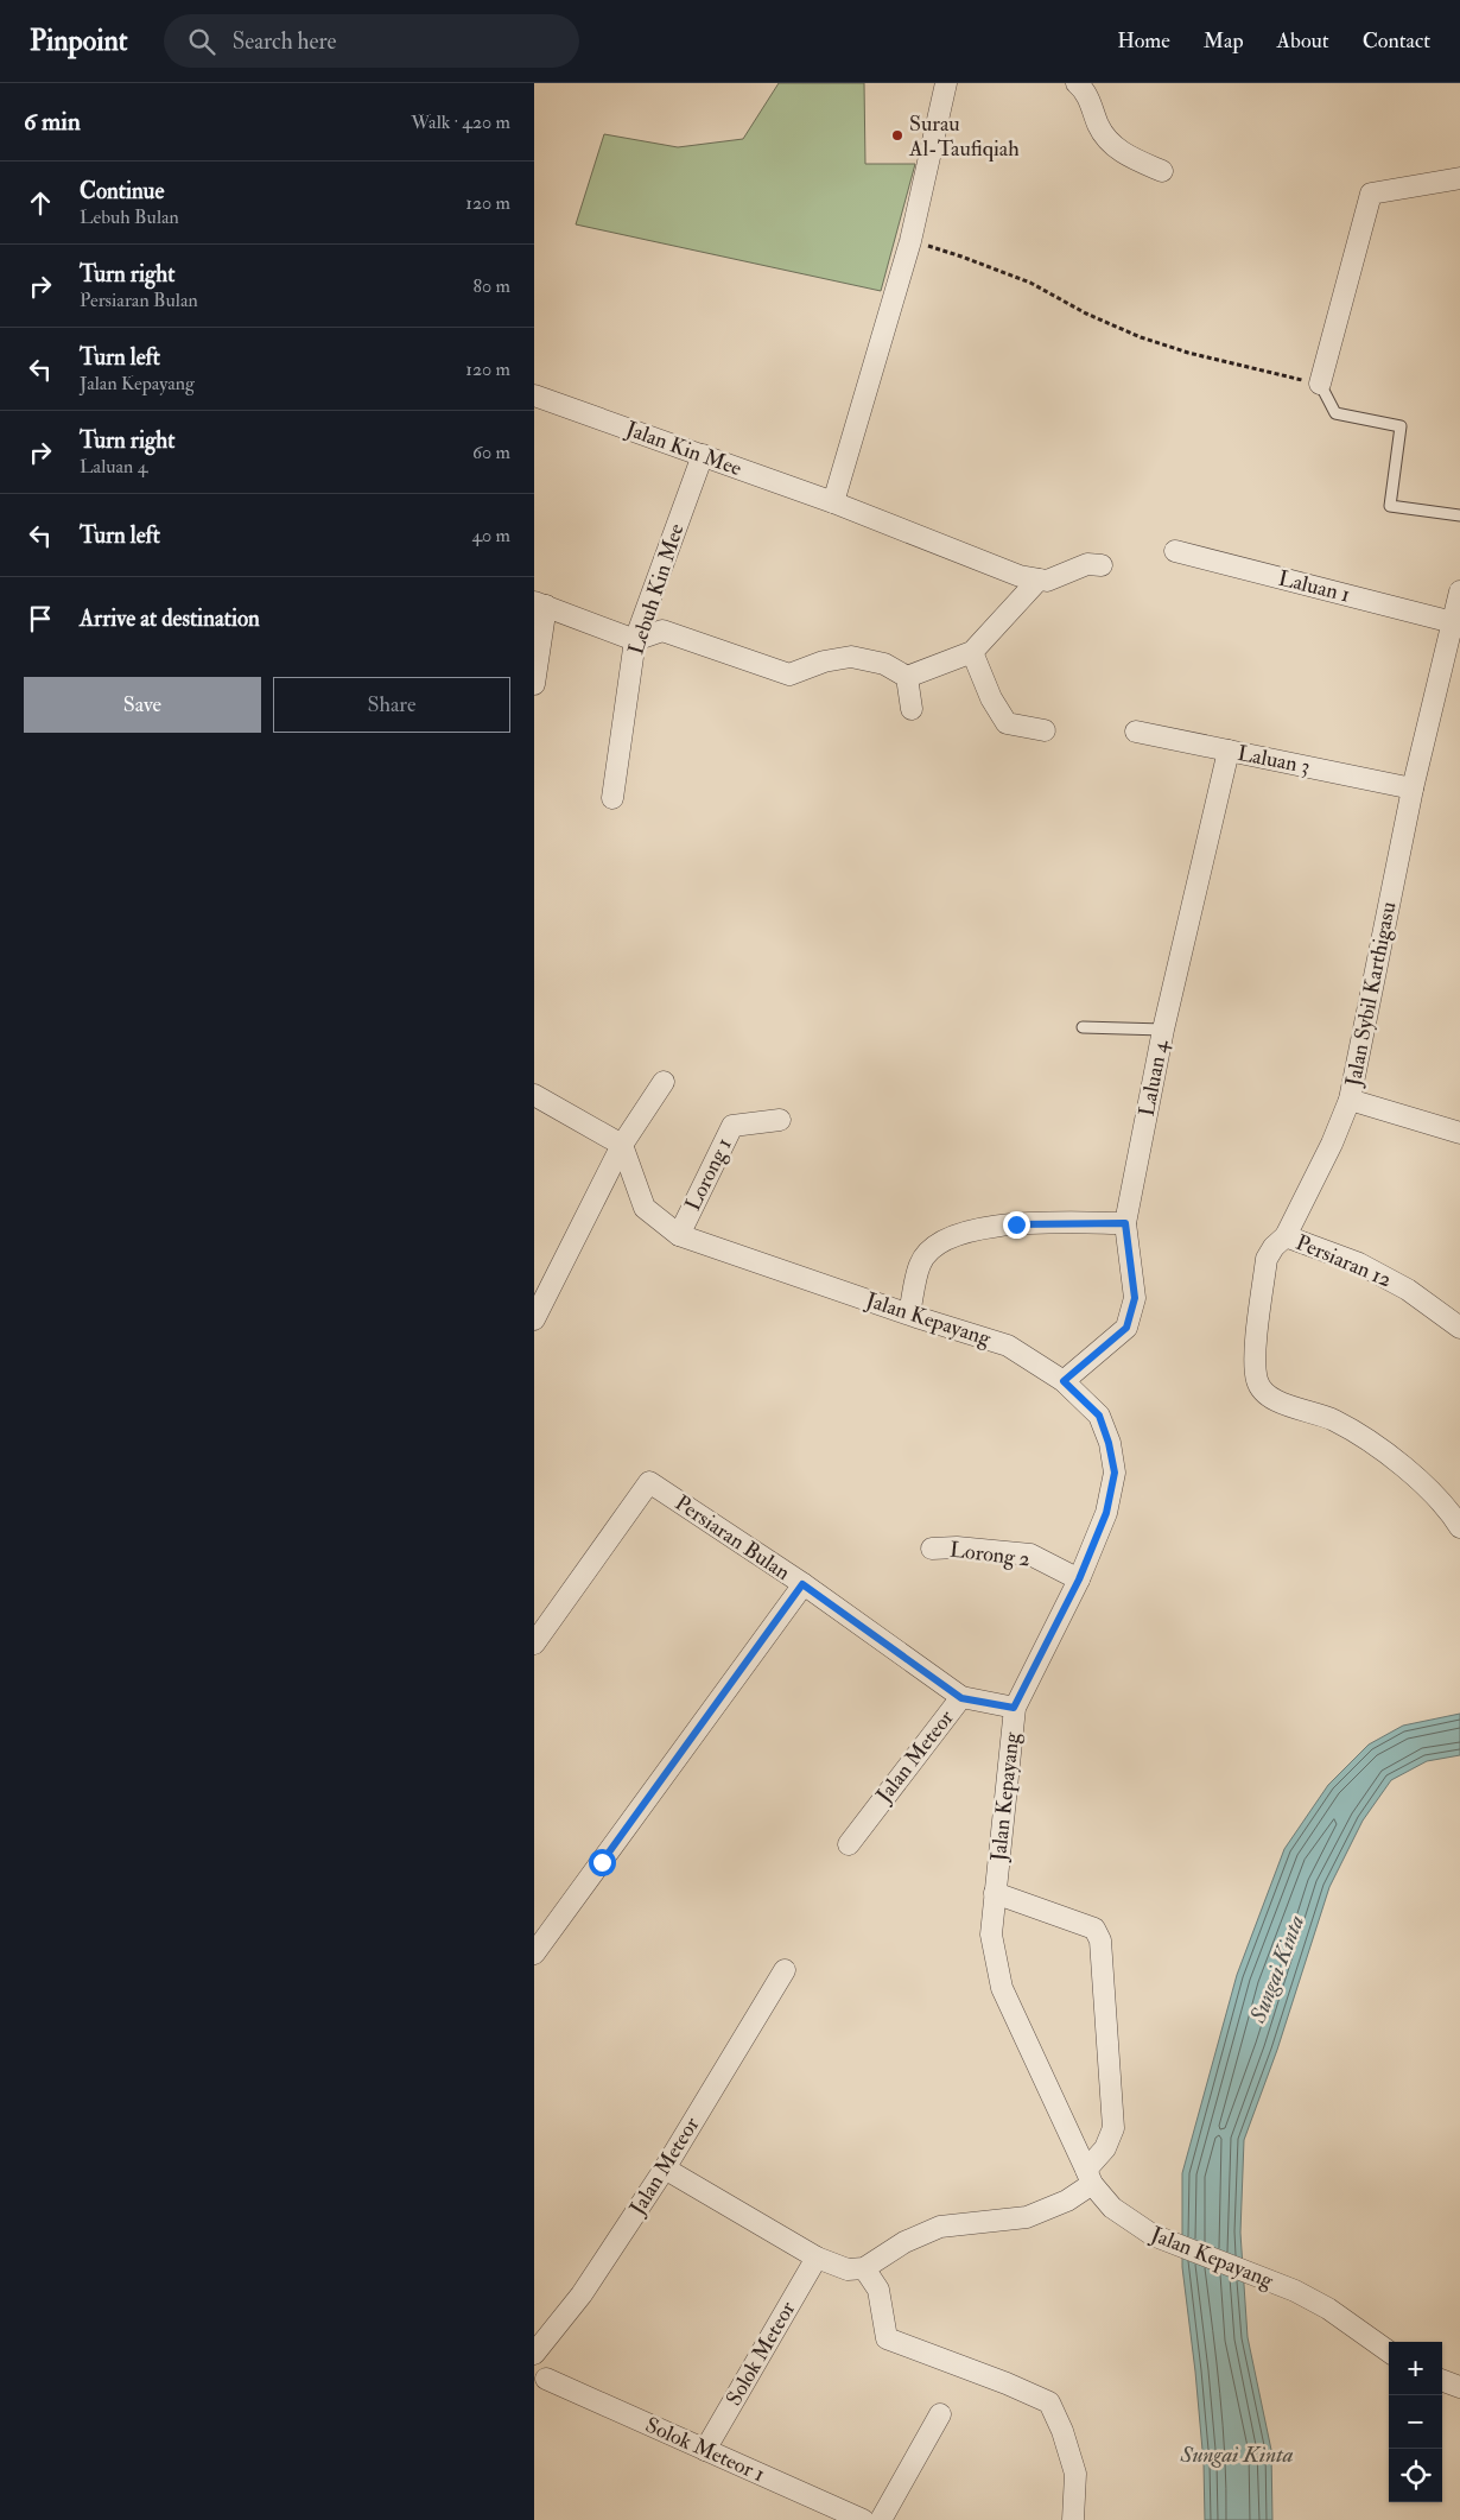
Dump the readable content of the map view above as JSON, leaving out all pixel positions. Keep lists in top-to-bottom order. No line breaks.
{"streets":{"street":["Jalan Kin Mee","Laluan 1","Lebuh Kin Mee","Laluan 3","Jalan Sybil Karthigasu","Laluan 4","Lorong 1","Persiaran 12","Jalan Kepayang","Persiaran Bulan","Lorong 2","Jalan Meteor","Solok Meteor","Solok Meteor 1"]},"crossings":[["Jalan Kin Mee","Lebuh Kin Mee"],["Laluan 1","Jalan Sybil Karthigasu"],["Laluan 3","Jalan Sybil Karthigasu"],["Laluan 3","Laluan 4"],["Jalan Sybil Karthigasu","Persiaran 12"],["Laluan 4","Jalan Kepayang"],["Lorong 1","Jalan Kepayang"],["Jalan Kepayang","Persiaran Bulan"],["Jalan Kepayang","Lorong 2"],["Persiaran Bulan","Jalan Meteor"],["Solok Meteor","Solok Meteor 1"]],"water":["Sungai Kinta"],"places":["Surau Al-Taufiqiah"],"page":{"header":"Pinpoint","search":"Search here","nav":["Home","Map","About","Contact"],"heading":["6 min","Walk · 420 m"],"list":[["Continue","Lebuh Bulan","120 m"],["Turn right","Persiaran Bulan","80 m"],["Turn left","Jalan Kepayang","120 m"],["Turn right","Laluan 4","60 m"],["Turn left","40 m"],"Arrive at destination"],"buttons":["Save","Share"],"map_buttons":["+","−"]}}
